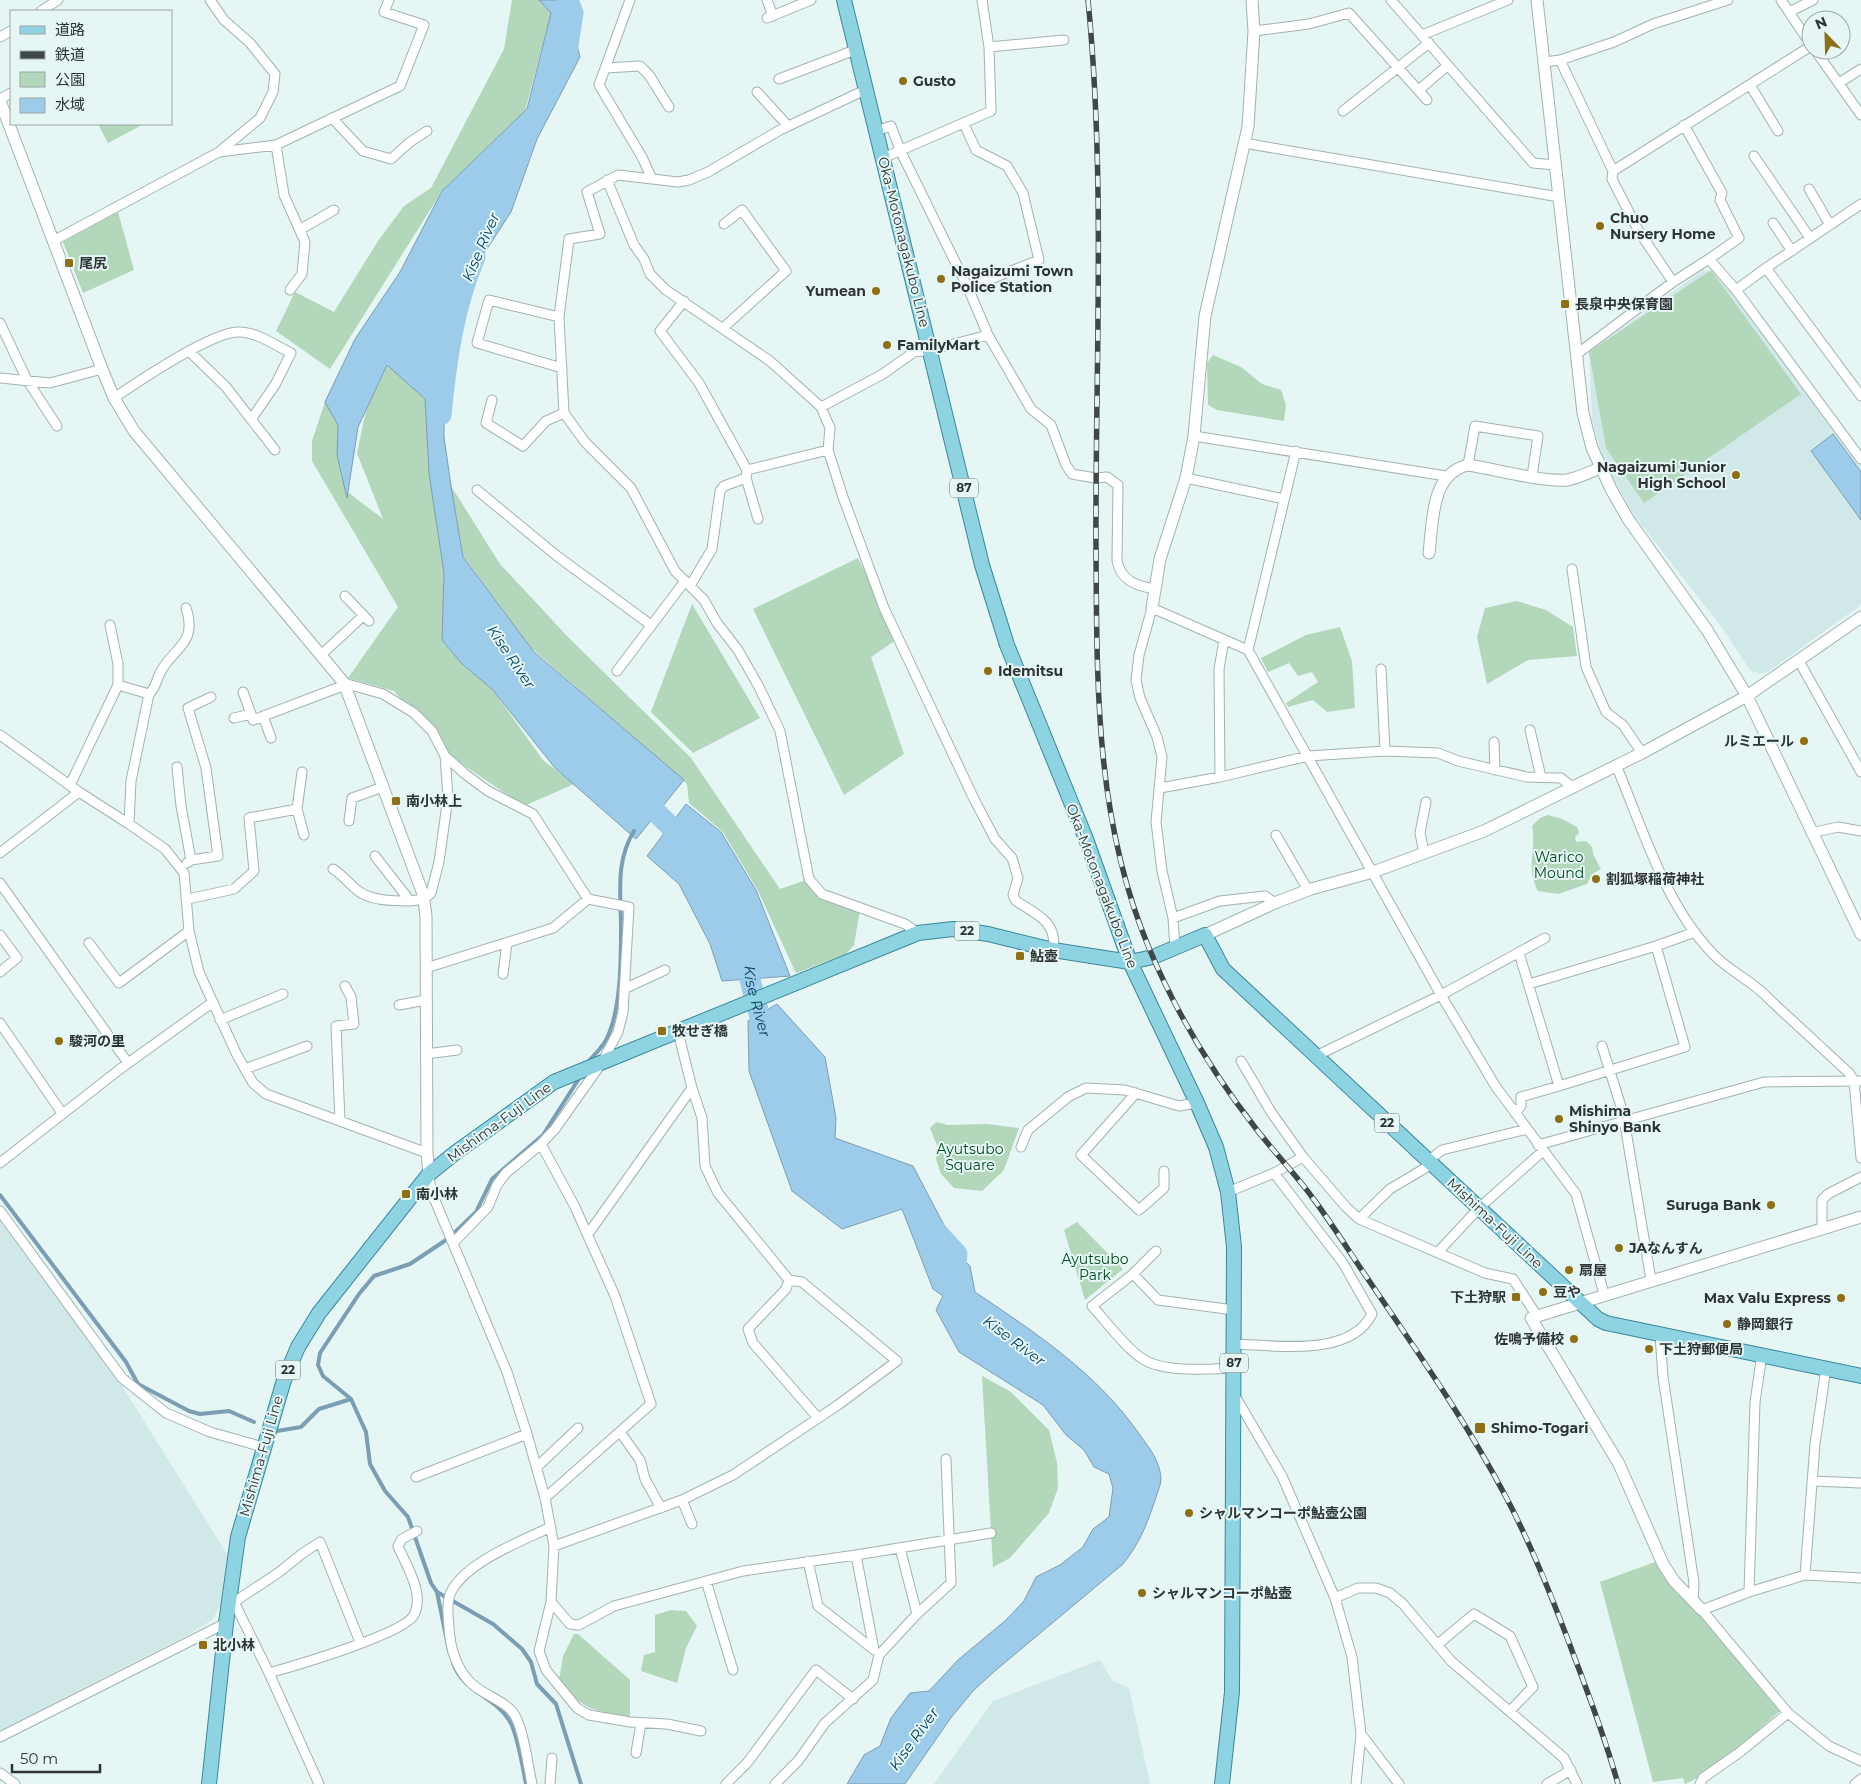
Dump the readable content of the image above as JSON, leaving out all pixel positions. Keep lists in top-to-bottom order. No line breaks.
{"streets":{"main road":["Oka-Motonagakubo Line","87","22","Mishima-Fuji Line"]},"crossings":[["Oka-Motonagakubo Line","22"],["Oka-Motonagakubo Line","Mishima-Fuji Line"],["22","Mishima-Fuji Line"]],"water":["Kise River"],"parks":["Warico Mound","Ayutsubo Square","Ayutsubo Park"],"places":{"other":["Gusto","Chuo Nursery Home","Nagaizumi Town Police Station","Yumean","FamilyMart","Nagaizumi Junior High School","Idemitsu","ルミエール","割狐塚稲荷神社","駿河の里","Mishima Shinyo Bank","Suruga Bank","JAなんすん","扇屋","豆や","Max Valu Express","静岡銀行","佐鳴予備校","下土狩郵便局","シャルマンコーポ鮎壺公園","シャルマンコーポ鮎壺"],"transit":["尾尻","長泉中央保育園","南小林上","鮎壺","牧せぎ橋","南小林","下土狩駅","Shimo-Togari","北小林"]},"legend":["道路","鉄道","公園","水域"],"scale_bar":"50 m","north":"top left"}
